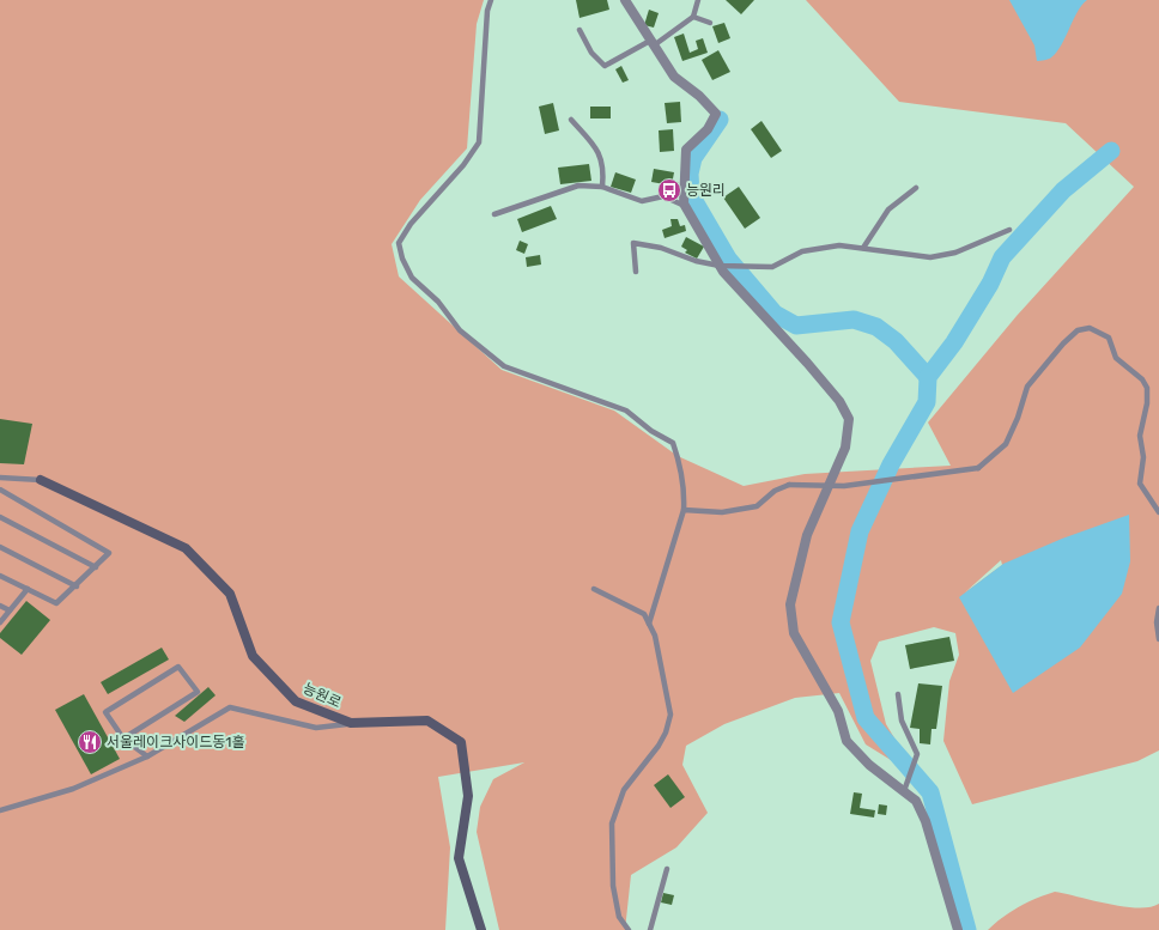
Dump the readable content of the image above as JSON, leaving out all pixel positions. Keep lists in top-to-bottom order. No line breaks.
{"streets":{"street":["능원로"]},"places":{"bus stop":["능원리"],"restaurant":["서울레이크사이드동1홀"]}}
